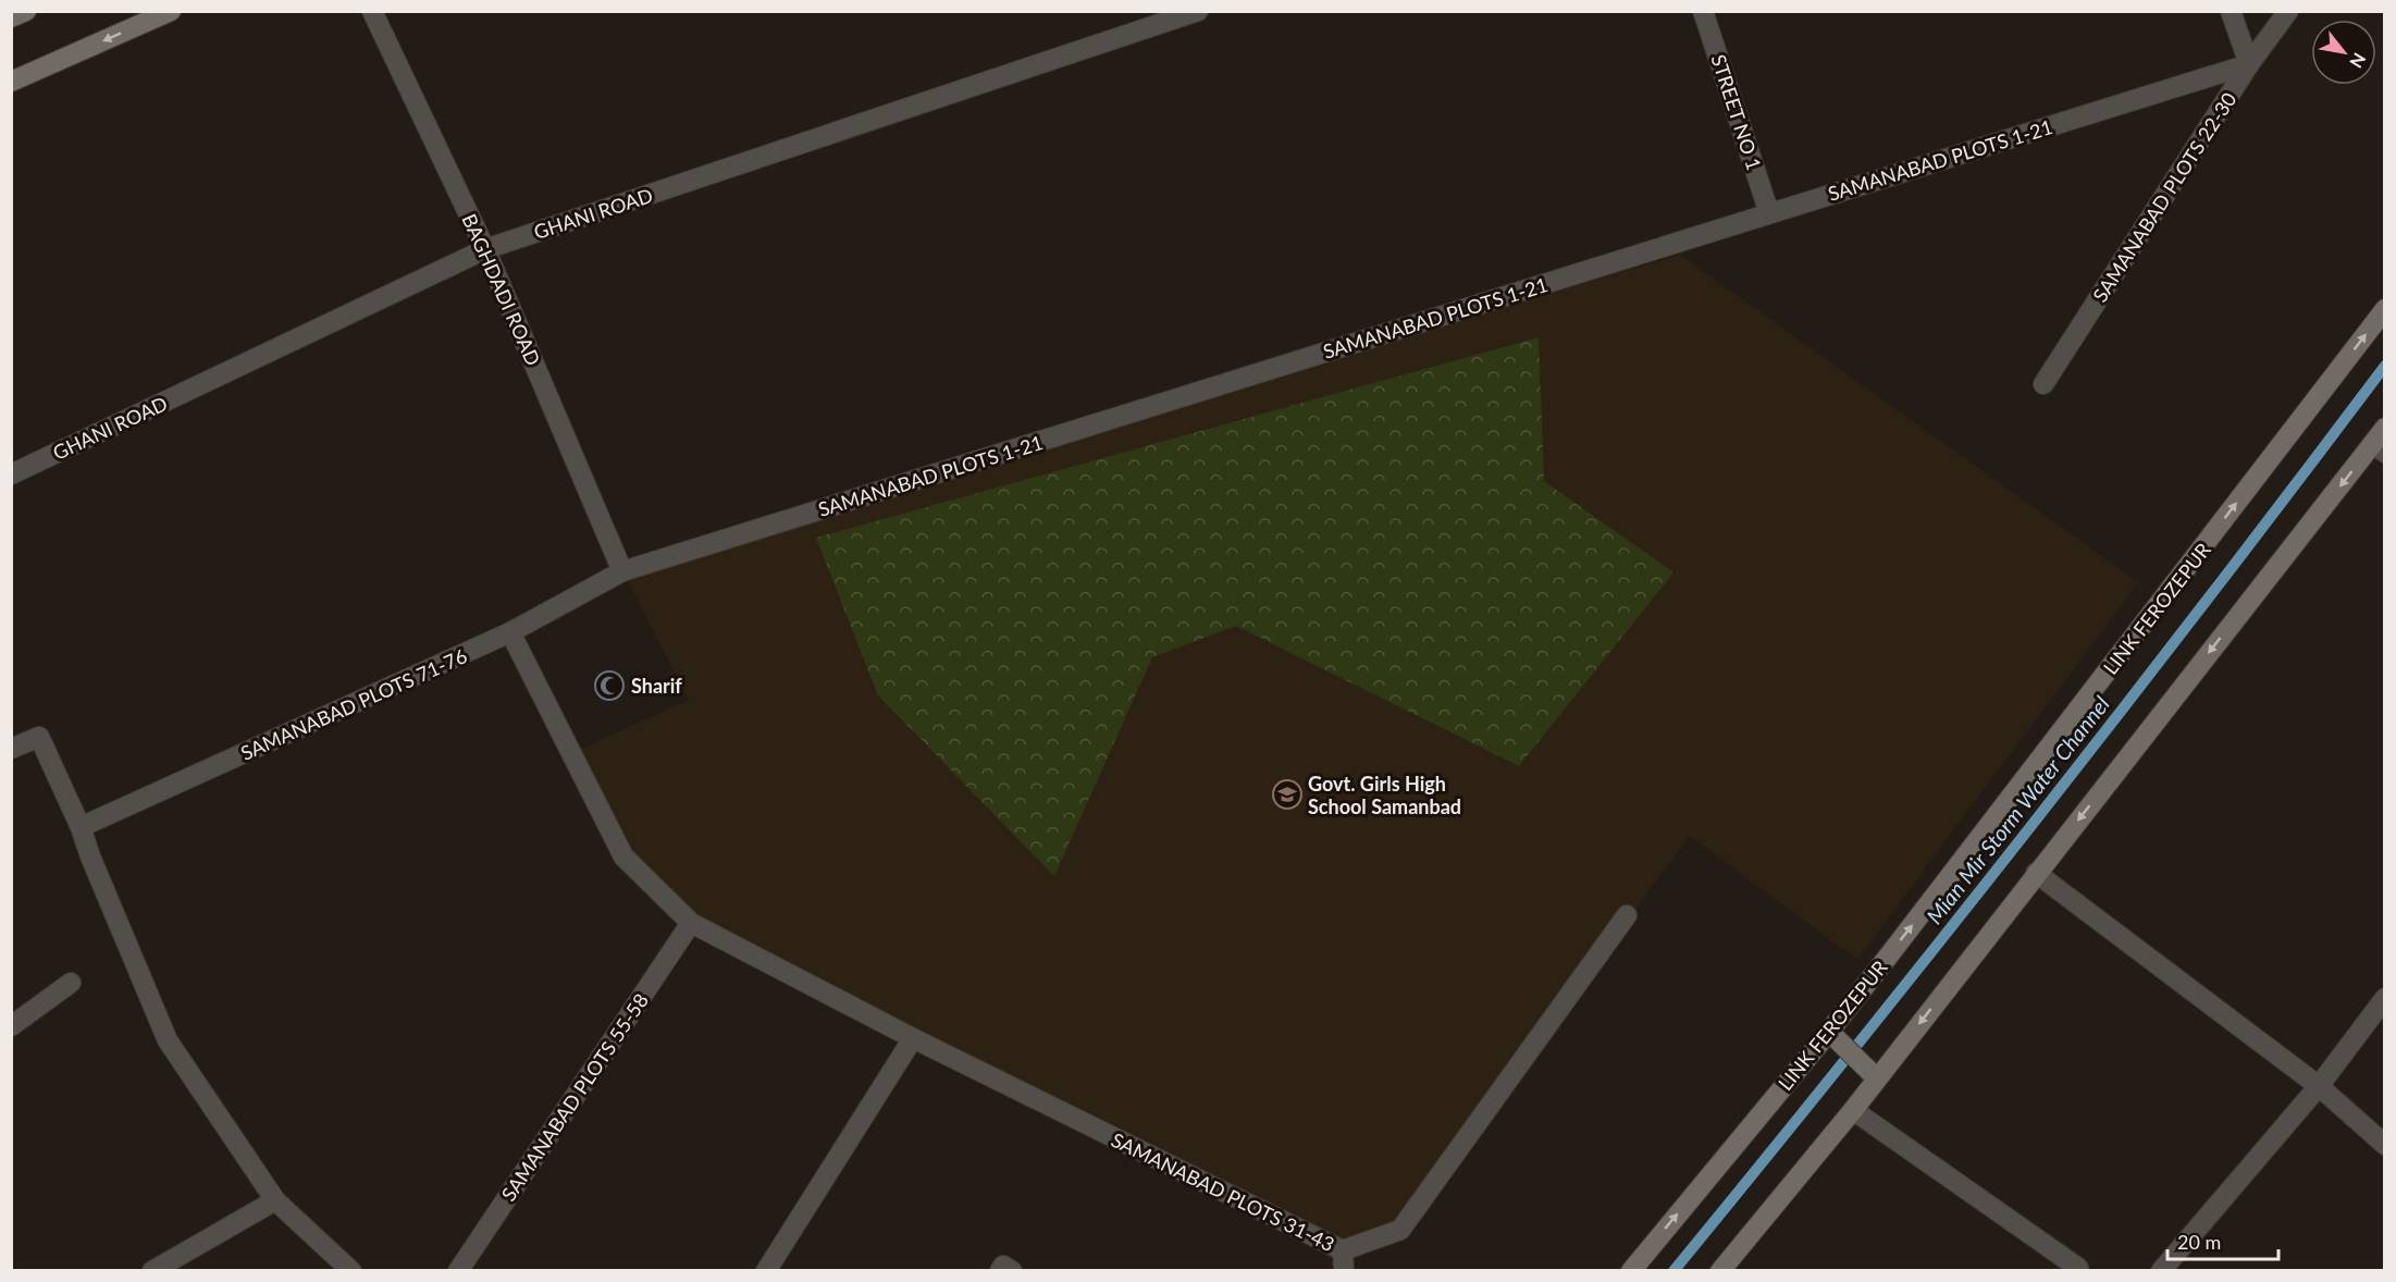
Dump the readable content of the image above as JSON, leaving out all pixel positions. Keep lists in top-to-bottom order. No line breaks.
{"streets":{"main road":["LINK FEROZEPUR"],"street":["STREET NO 1","SAMANABAD PLOTS 1-21","SAMANABAD PLOTS 22-30","GHANI ROAD","BAGHDADI ROAD","SAMANABAD PLOTS 71-76","SAMANABAD PLOTS 55-58","SAMANABAD PLOTS 31-43"]},"crossings":[["STREET NO 1","SAMANABAD PLOTS 1-21"],["SAMANABAD PLOTS 1-21","SAMANABAD PLOTS 22-30"],["SAMANABAD PLOTS 1-21","BAGHDADI ROAD"],["SAMANABAD PLOTS 1-21","SAMANABAD PLOTS 71-76"],["GHANI ROAD","BAGHDADI ROAD"],["BAGHDADI ROAD","SAMANABAD PLOTS 71-76"],["SAMANABAD PLOTS 71-76","SAMANABAD PLOTS 31-43"],["SAMANABAD PLOTS 55-58","SAMANABAD PLOTS 31-43"]],"water":["Mian Mir Storm Water Channel"],"places":{"mosque":["Sharif"],"school or university":["Govt. Girls High School Samanbad"]},"scale_bar":"20 m","north":"bottom right"}
